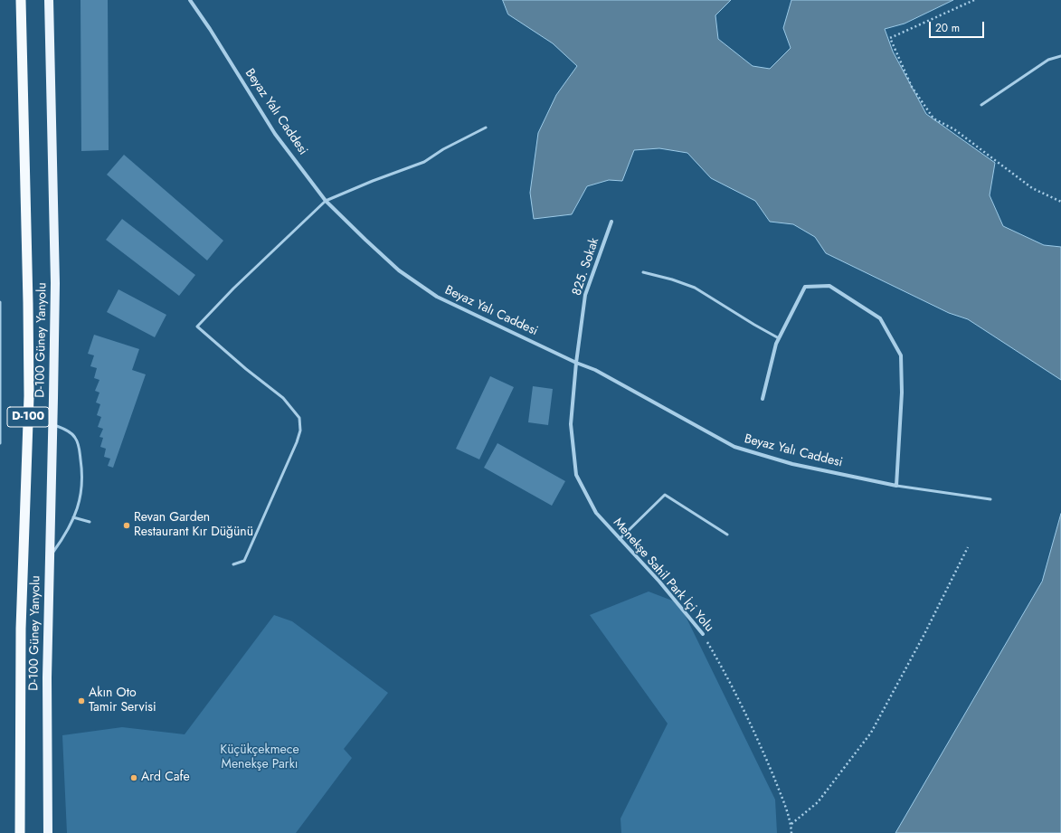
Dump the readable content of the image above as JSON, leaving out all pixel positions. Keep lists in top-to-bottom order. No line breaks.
{"streets":{"highway":["D-100"],"main road":["D-100 Güney Yanyolu"],"street":["Beyaz Yalı Caddesi","825. Sokak","Menekşe Sahil Park İçi Yolu"]},"crossings":[["Beyaz Yalı Caddesi","825. Sokak"],["Beyaz Yalı Caddesi","Menekşe Sahil Park İçi Yolu"],["825. Sokak","Menekşe Sahil Park İçi Yolu"]],"parks":["Küçükçekmece Menekşe Parkı"],"places":["Revan Garden Restaurant Kır Düğünü","Akın Oto Tamir Servisi","Ard Cafe"],"scale_bar":"20 m"}
